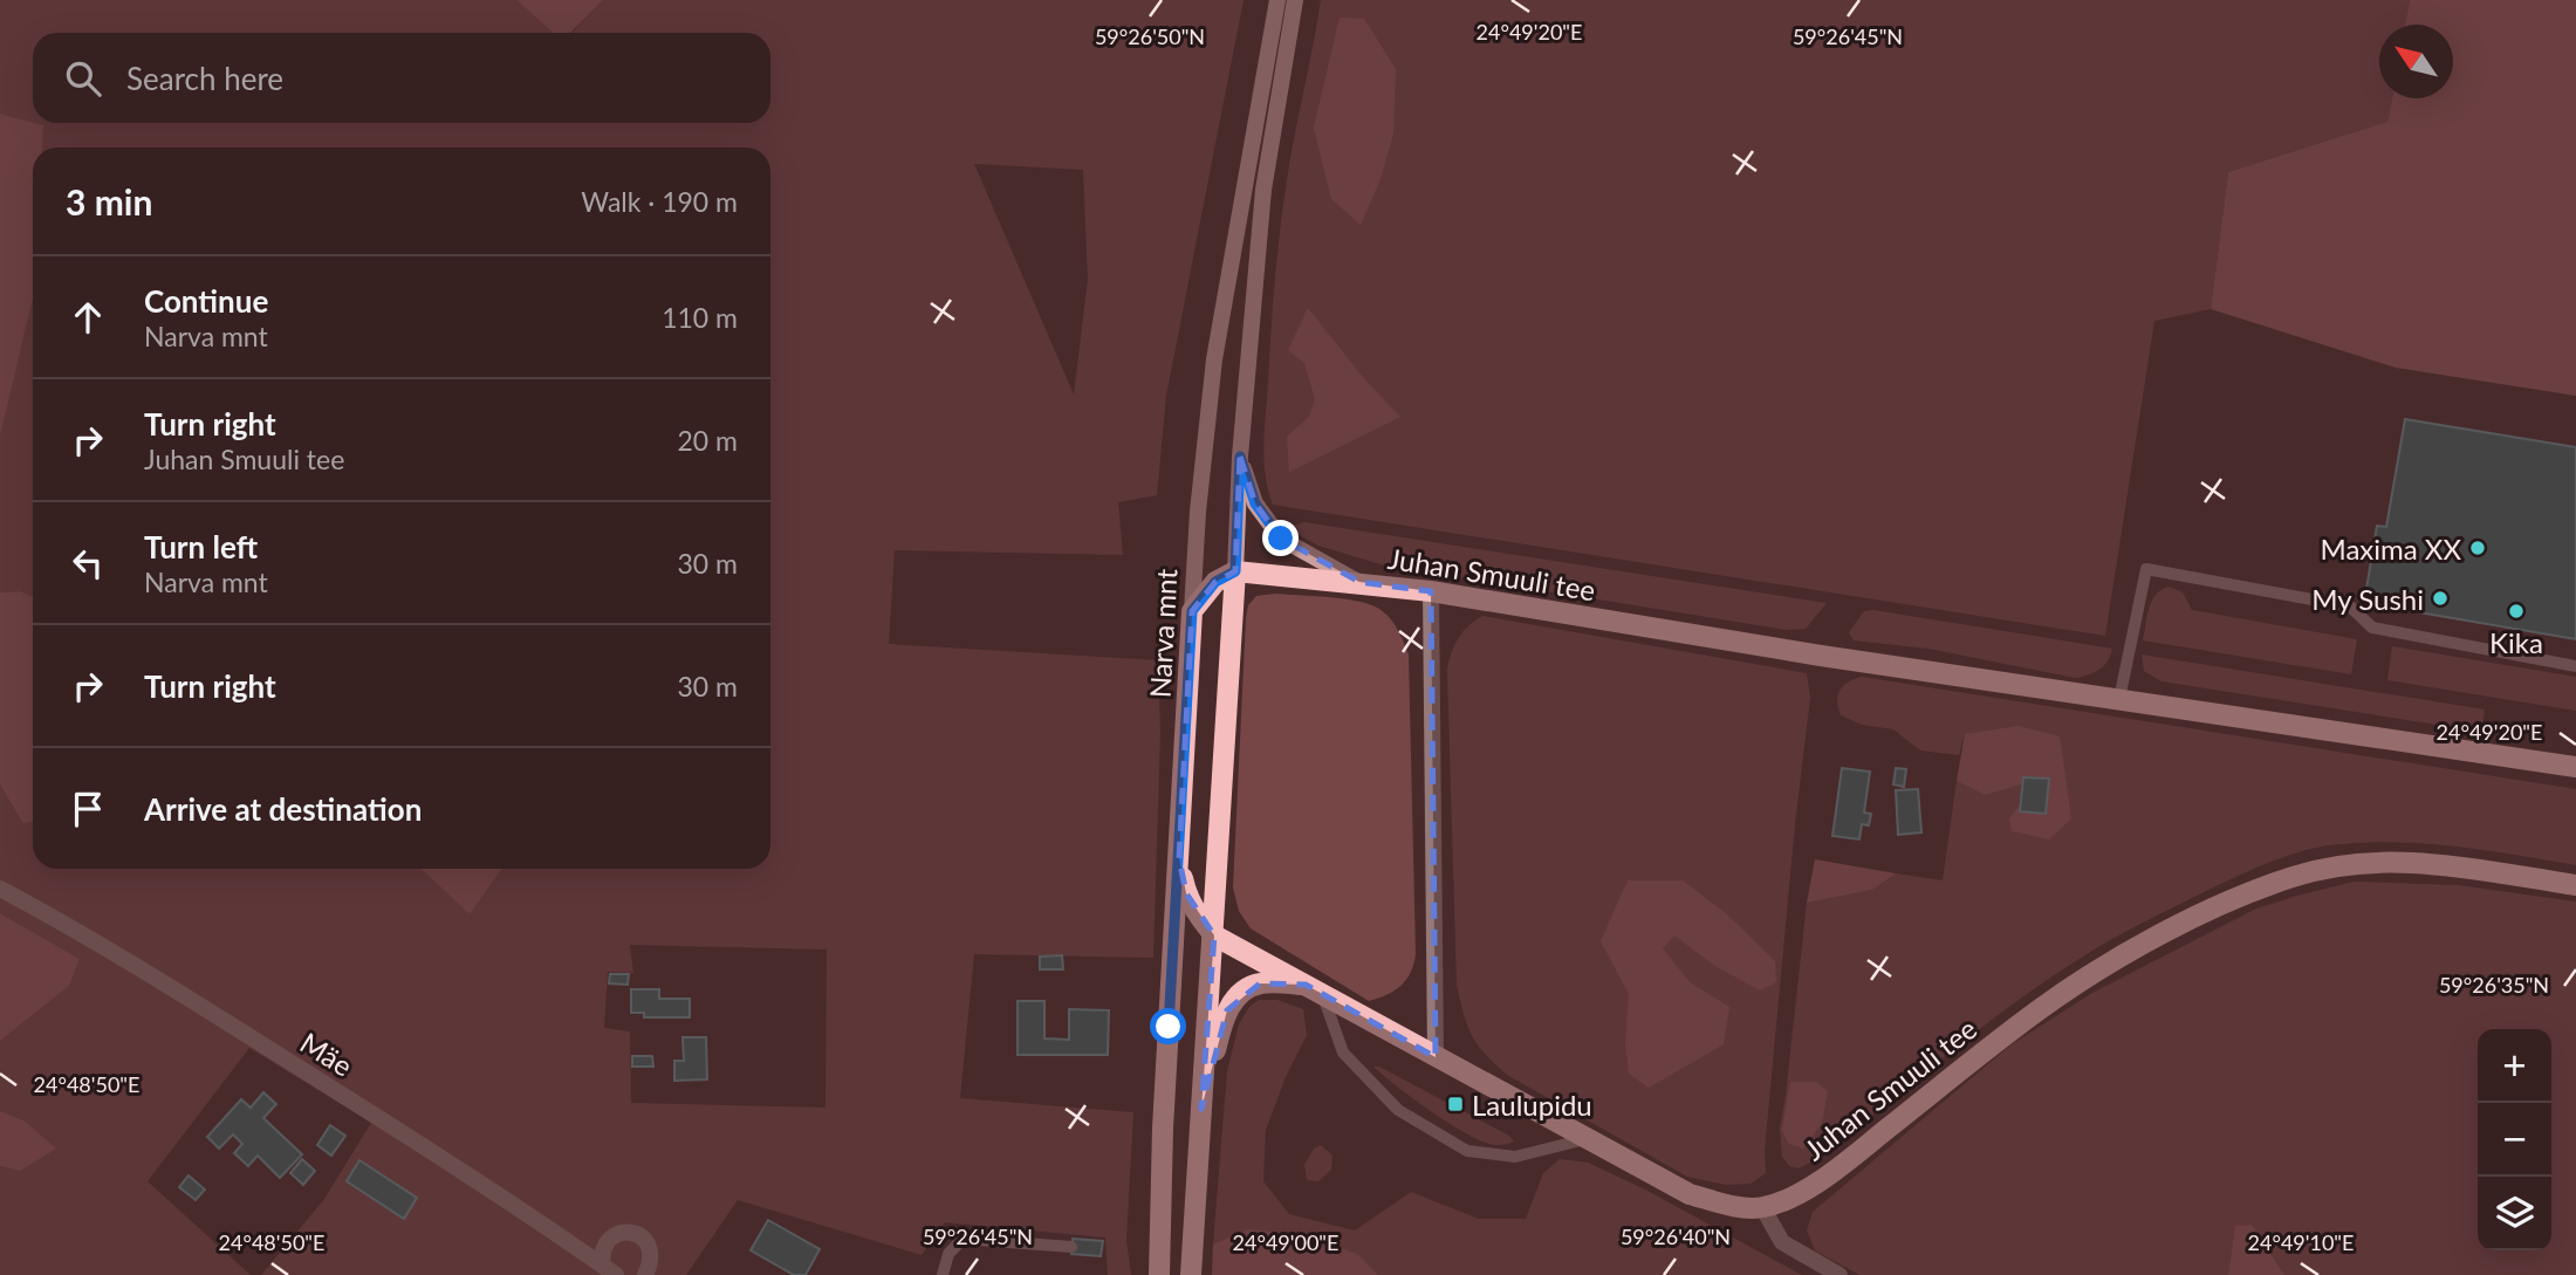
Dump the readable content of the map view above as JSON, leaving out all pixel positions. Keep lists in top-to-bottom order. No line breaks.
{"streets":{"main road":["Juhan Smuuli tee","Narva mnt"],"street":["Mäe"]},"places":{"other":["Maxima XX","My Sushi","Kika"],"transit":["Laulupidu"]},"north":"top left","page":{"search":"Search here","heading":["3 min","Walk · 190 m"],"list":[["Continue","Narva mnt","110 m"],["Turn right","Juhan Smuuli tee","20 m"],["Turn left","Narva mnt","30 m"],["Turn right","30 m"],"Arrive at destination"],"map_buttons":["+","−"]},"coordinates":["24°49'20\"E","59°26'50\"N","59°26'45\"N","59°26'35\"N","24°48'50\"E","59°26'40\"N","24°49'00\"E","24°49'10\"E"]}
